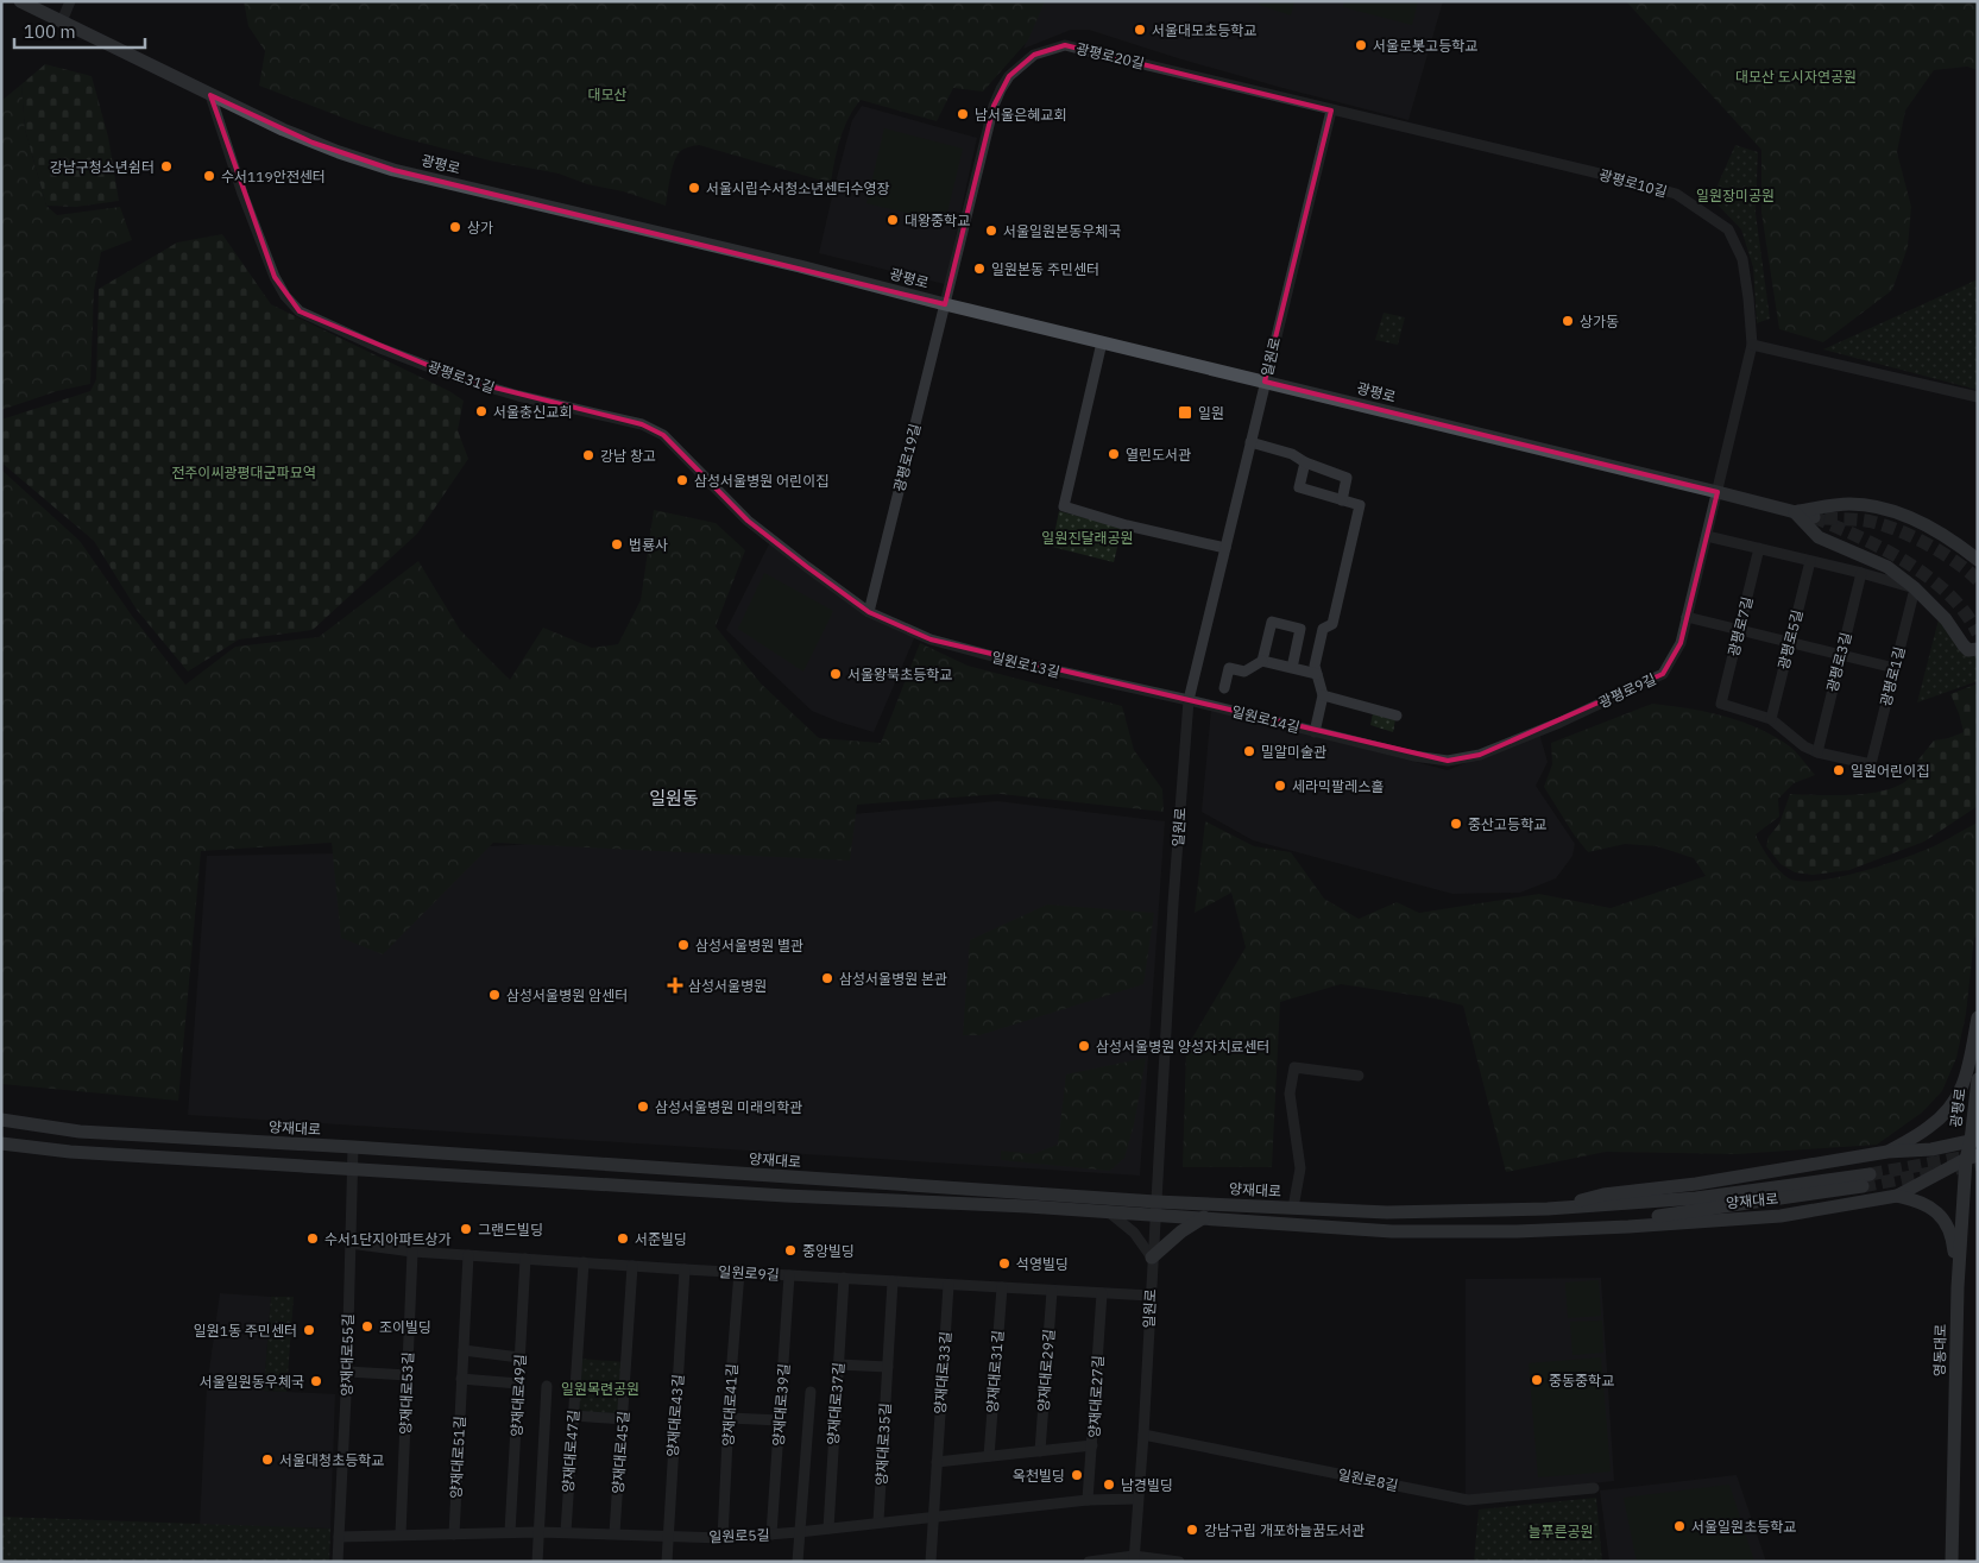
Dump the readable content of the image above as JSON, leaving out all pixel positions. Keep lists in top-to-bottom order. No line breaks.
{"streets":{"main road":["광평로","양재대로","영동대로"],"street":["광평로20길","광평로10길","일원로","광평로31길","광평로19길","광평로7길","광평로5길","광평로3길","일원로13길","광평로1길","광평로9길","일원로14길","일원로9길","양재대로55길","양재대로29길","양재대로31길","양재대로33길","양재대로53길","양재대로49길","양재대로27길","양재대로37길","양재대로41길","양재대로39길","양재대로43길","양재대로35길","양재대로47길","양재대로45길","양재대로51길","일원로8길","일원로5길"]},"crossings":[["광평로20길","광평로"],["광평로20길","광평로10길"],["광평로20길","일원로"],["광평로20길","광평로19길"],["광평로","광평로10길"],["광평로","일원로"],["광평로","광평로31길"],["광평로","광평로19길"],["광평로","광평로9길"],["광평로","양재대로"],["광평로","영동대로"],["광평로10길","광평로9길"],["일원로","일원로13길"],["일원로","일원로14길"],["일원로","양재대로"],["일원로","일원로9길"],["일원로","일원로8길"],["일원로","일원로5길"],["광평로31길","광평로19길"],["광평로31길","일원로13길"],["광평로19길","일원로13길"],["광평로7길","광평로5길"],["광평로3길","광평로1길"],["일원로13길","일원로14길"],["광평로9길","일원로14길"],["양재대로","영동대로"],["양재대로","양재대로55길"],["일원로9길","양재대로55길"],["일원로9길","양재대로29길"],["일원로9길","양재대로31길"],["일원로9길","양재대로33길"],["일원로9길","양재대로53길"],["일원로9길","양재대로49길"],["일원로9길","양재대로27길"],["일원로9길","양재대로37길"],["일원로9길","양재대로41길"],["일원로9길","양재대로39길"],["일원로9길","양재대로43길"],["일원로9길","양재대로35길"],["일원로9길","양재대로47길"],["일원로9길","양재대로45길"],["일원로9길","양재대로51길"],["양재대로55길","일원로5길"],["양재대로33길","일원로5길"],["양재대로53길","일원로5길"],["양재대로49길","일원로5길"],["양재대로27길","일원로5길"],["양재대로37길","일원로5길"],["양재대로41길","일원로5길"],["양재대로39길","일원로5길"],["양재대로43길","일원로5길"],["양재대로35길","일원로5길"],["양재대로47길","일원로5길"],["양재대로45길","일원로5길"],["양재대로51길","일원로5길"]],"districts":["일원동"],"parks":["대모산 도시자연공원","대모산","일원장미공원","전주이씨광평대군파묘역","일원진달래공원","일원목련공원","늘푸른공원"],"places":{"other":["서울대모초등학교","서울로봇고등학교","남서울은혜교회","강남구청소년쉼터","수서119안전센터","서울시립수서청소년센터수영장","대왕중학교","상가","서울일원본동우체국","일원본동 주민센터","상가동","서울충신교회","열린도서관","강남 창고","삼성서울병원 어린이집","법룡사","서울왕북초등학교","밀알미술관","일원어린이집","세라믹팔레스홀","중산고등학교","삼성서울병원 별관","삼성서울병원 본관","삼성서울병원 암센터","삼성서울병원 양성자치료센터","삼성서울병원 미래의학관","그랜드빌딩","수서1단지아파트상가","서준빌딩","중앙빌딩","석영빌딩","조이빌딩","일원1동 주민센터","중동중학교","서울일원동우체국","서울대청초등학교","옥천빌딩","남경빌딩","서울일원초등학교","강남구립 개포하늘꿈도서관"],"transit":["일원"],"health":["삼성서울병원"]},"scale_bar":"100 m"}
